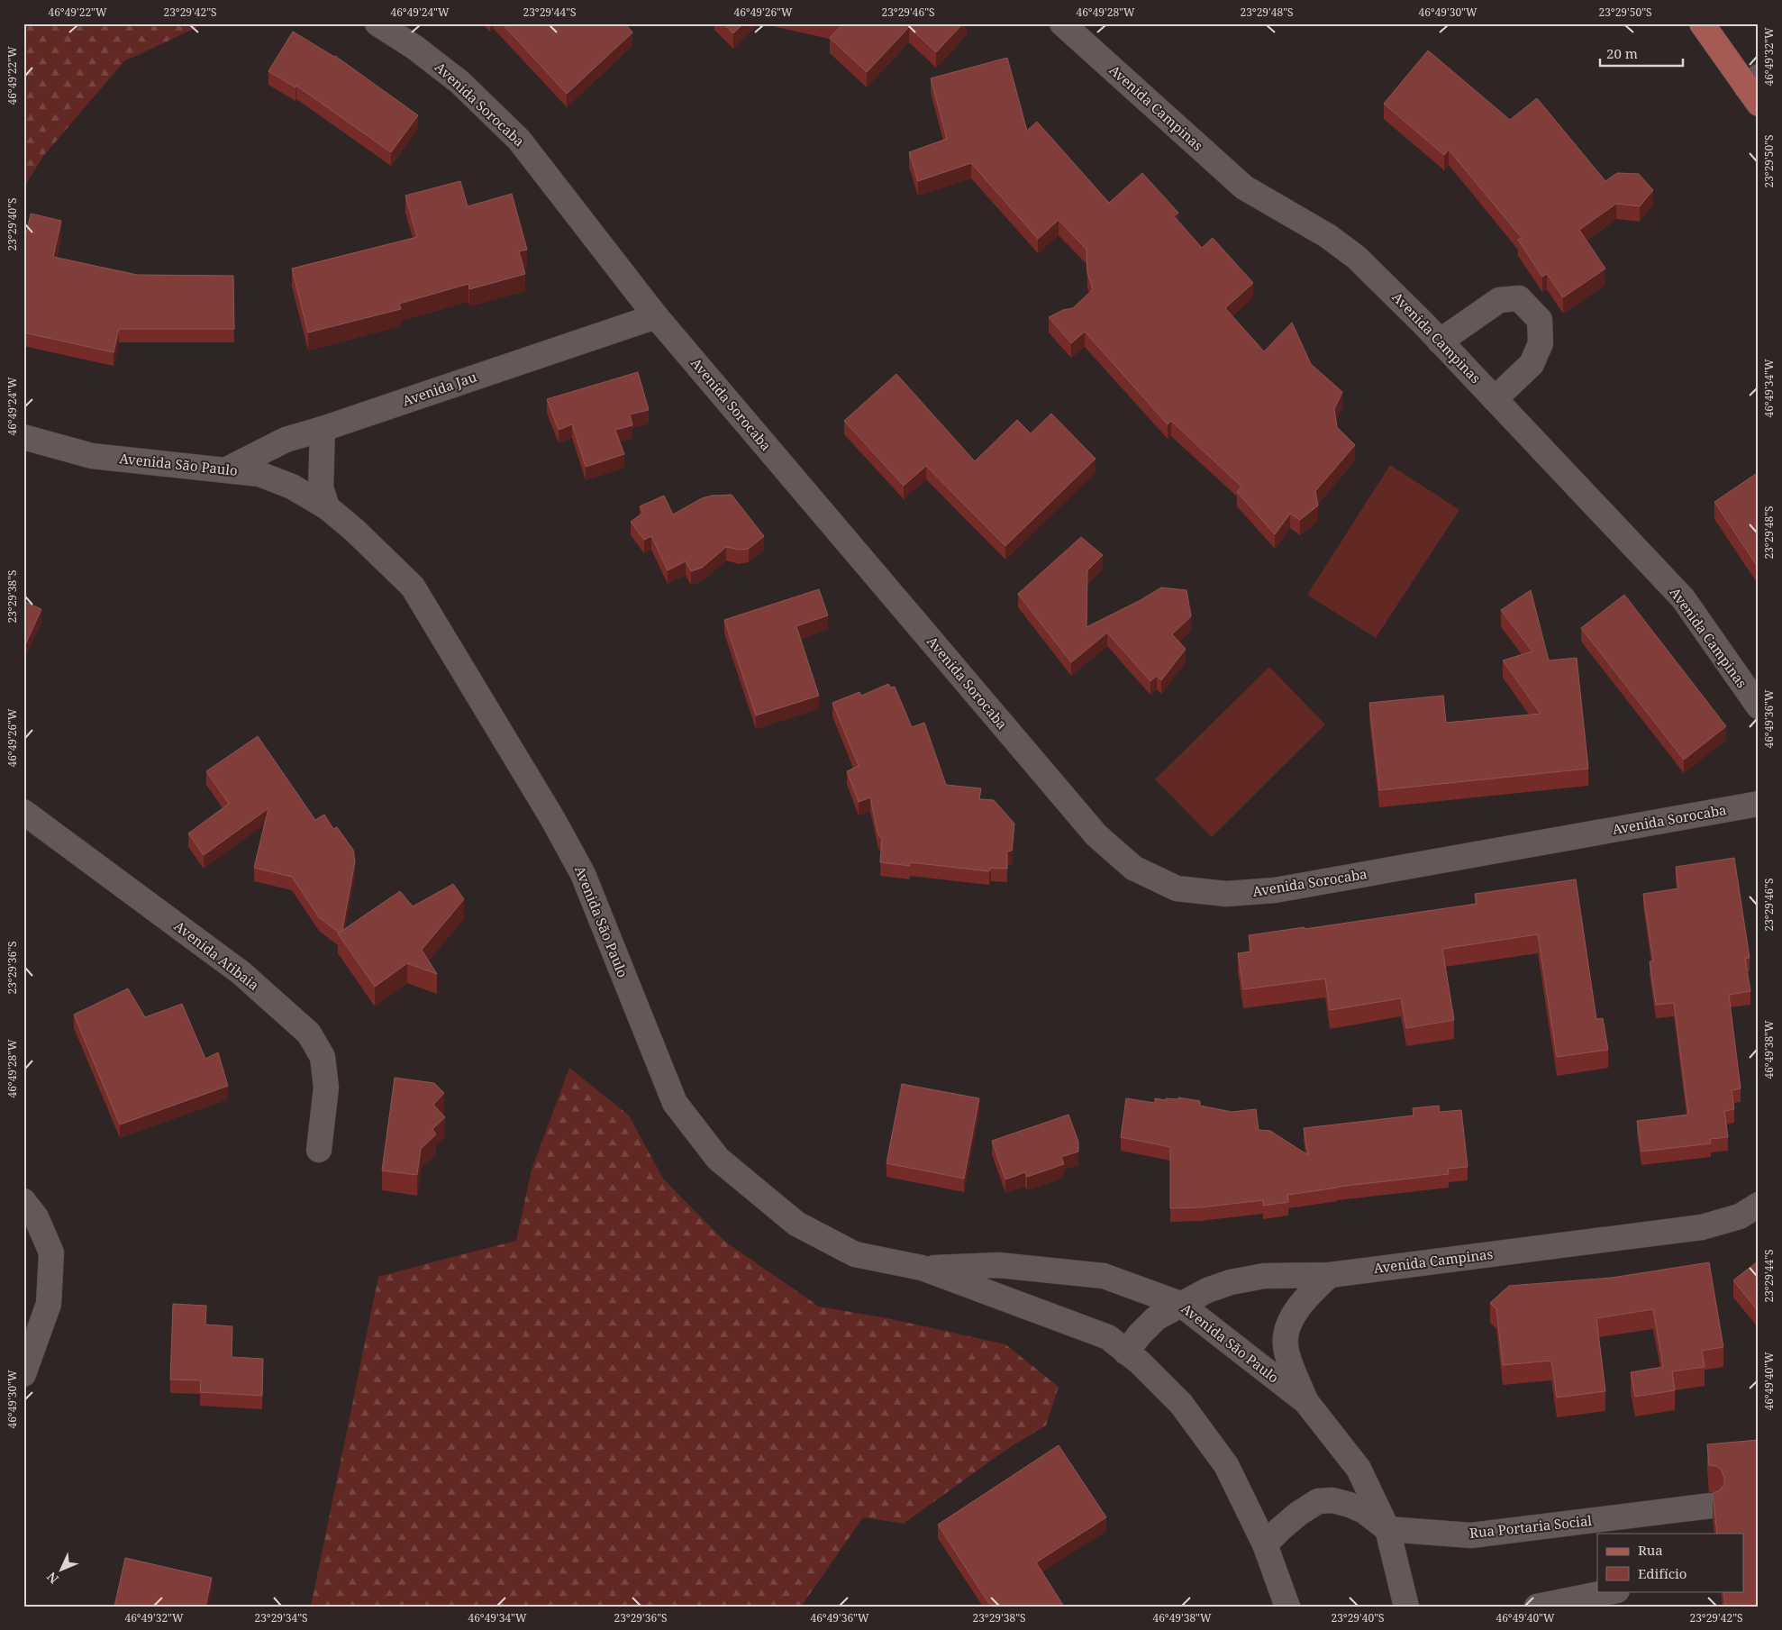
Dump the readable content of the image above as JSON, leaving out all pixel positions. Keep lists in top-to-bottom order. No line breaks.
{"streets":{"street":["Avenida Sorocaba","Avenida Campinas","Avenida Jau","Avenida São Paulo","Avenida Atibaia","Rua Portaria Social"]},"crossings":[["Avenida Sorocaba","Avenida Jau"],["Avenida Campinas","Avenida São Paulo"],["Avenida Jau","Avenida São Paulo"],["Avenida São Paulo","Rua Portaria Social"]],"legend":["Rua","Edifício"],"scale_bar":"20 m","north":"bottom left","coordinates":["46°49'22\"W","23°29'42\"S","46°49'24\"W","23°29'44\"S","46°49'26\"W","23°29'46\"S","46°49'28\"W","23°29'48\"S","46°49'30\"W","23°29'50\"S","46°49'32\"W","23°29'40\"S","46°49'34\"W","23°29'38\"S","46°49'36\"W","23°29'36\"S","46°49'38\"W","46°49'40\"W","23°29'34\"S"]}
